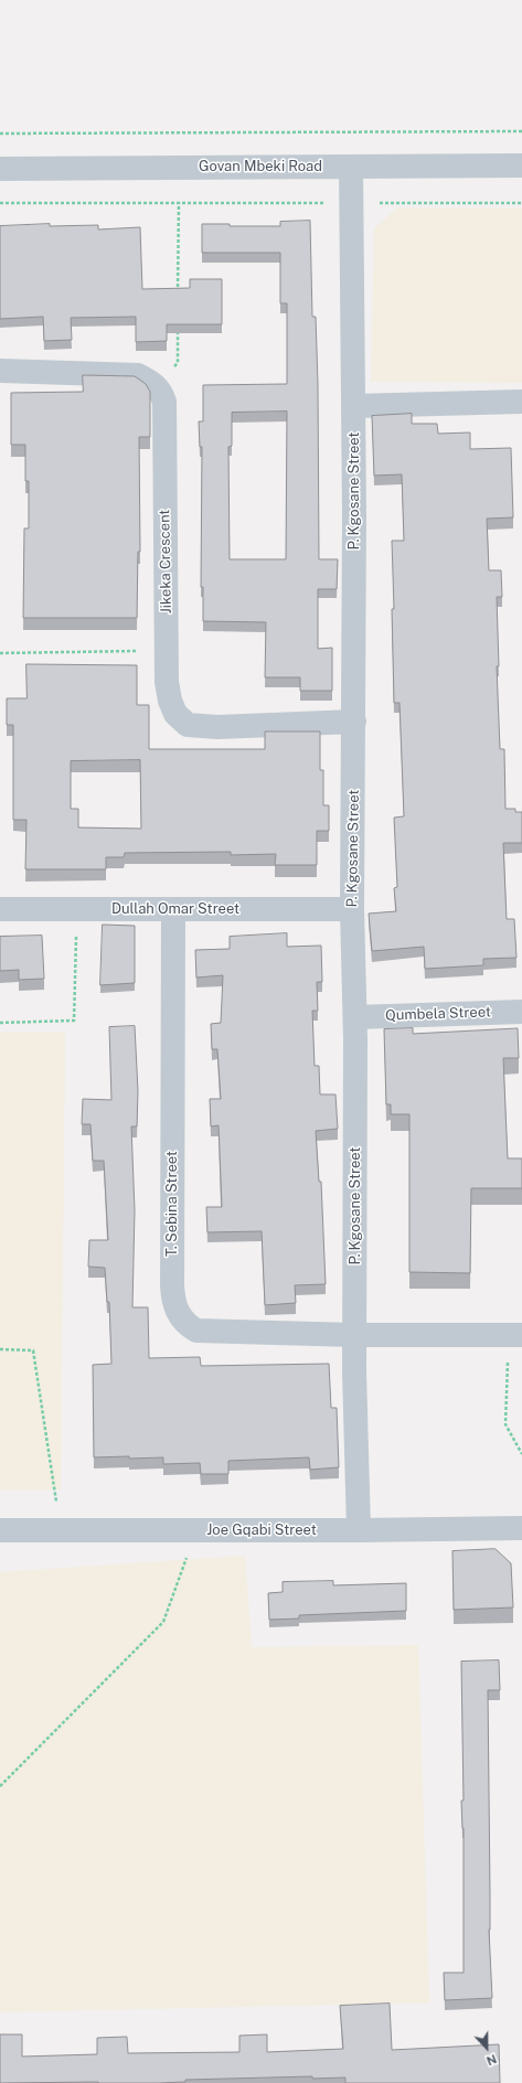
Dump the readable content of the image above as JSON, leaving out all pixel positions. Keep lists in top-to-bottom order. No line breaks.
{"streets":{"street":["Govan Mbeki Road","P. Kgosane Street","Jikeka Crescent","Dullah Omar Street","Qumbela Street","T. Sebina Street","Joe Gqabi Street"]},"crossings":[["Govan Mbeki Road","P. Kgosane Street"],["P. Kgosane Street","Jikeka Crescent"],["P. Kgosane Street","Dullah Omar Street"],["P. Kgosane Street","Qumbela Street"],["P. Kgosane Street","T. Sebina Street"],["P. Kgosane Street","Joe Gqabi Street"],["Dullah Omar Street","T. Sebina Street"]],"north":"bottom"}
